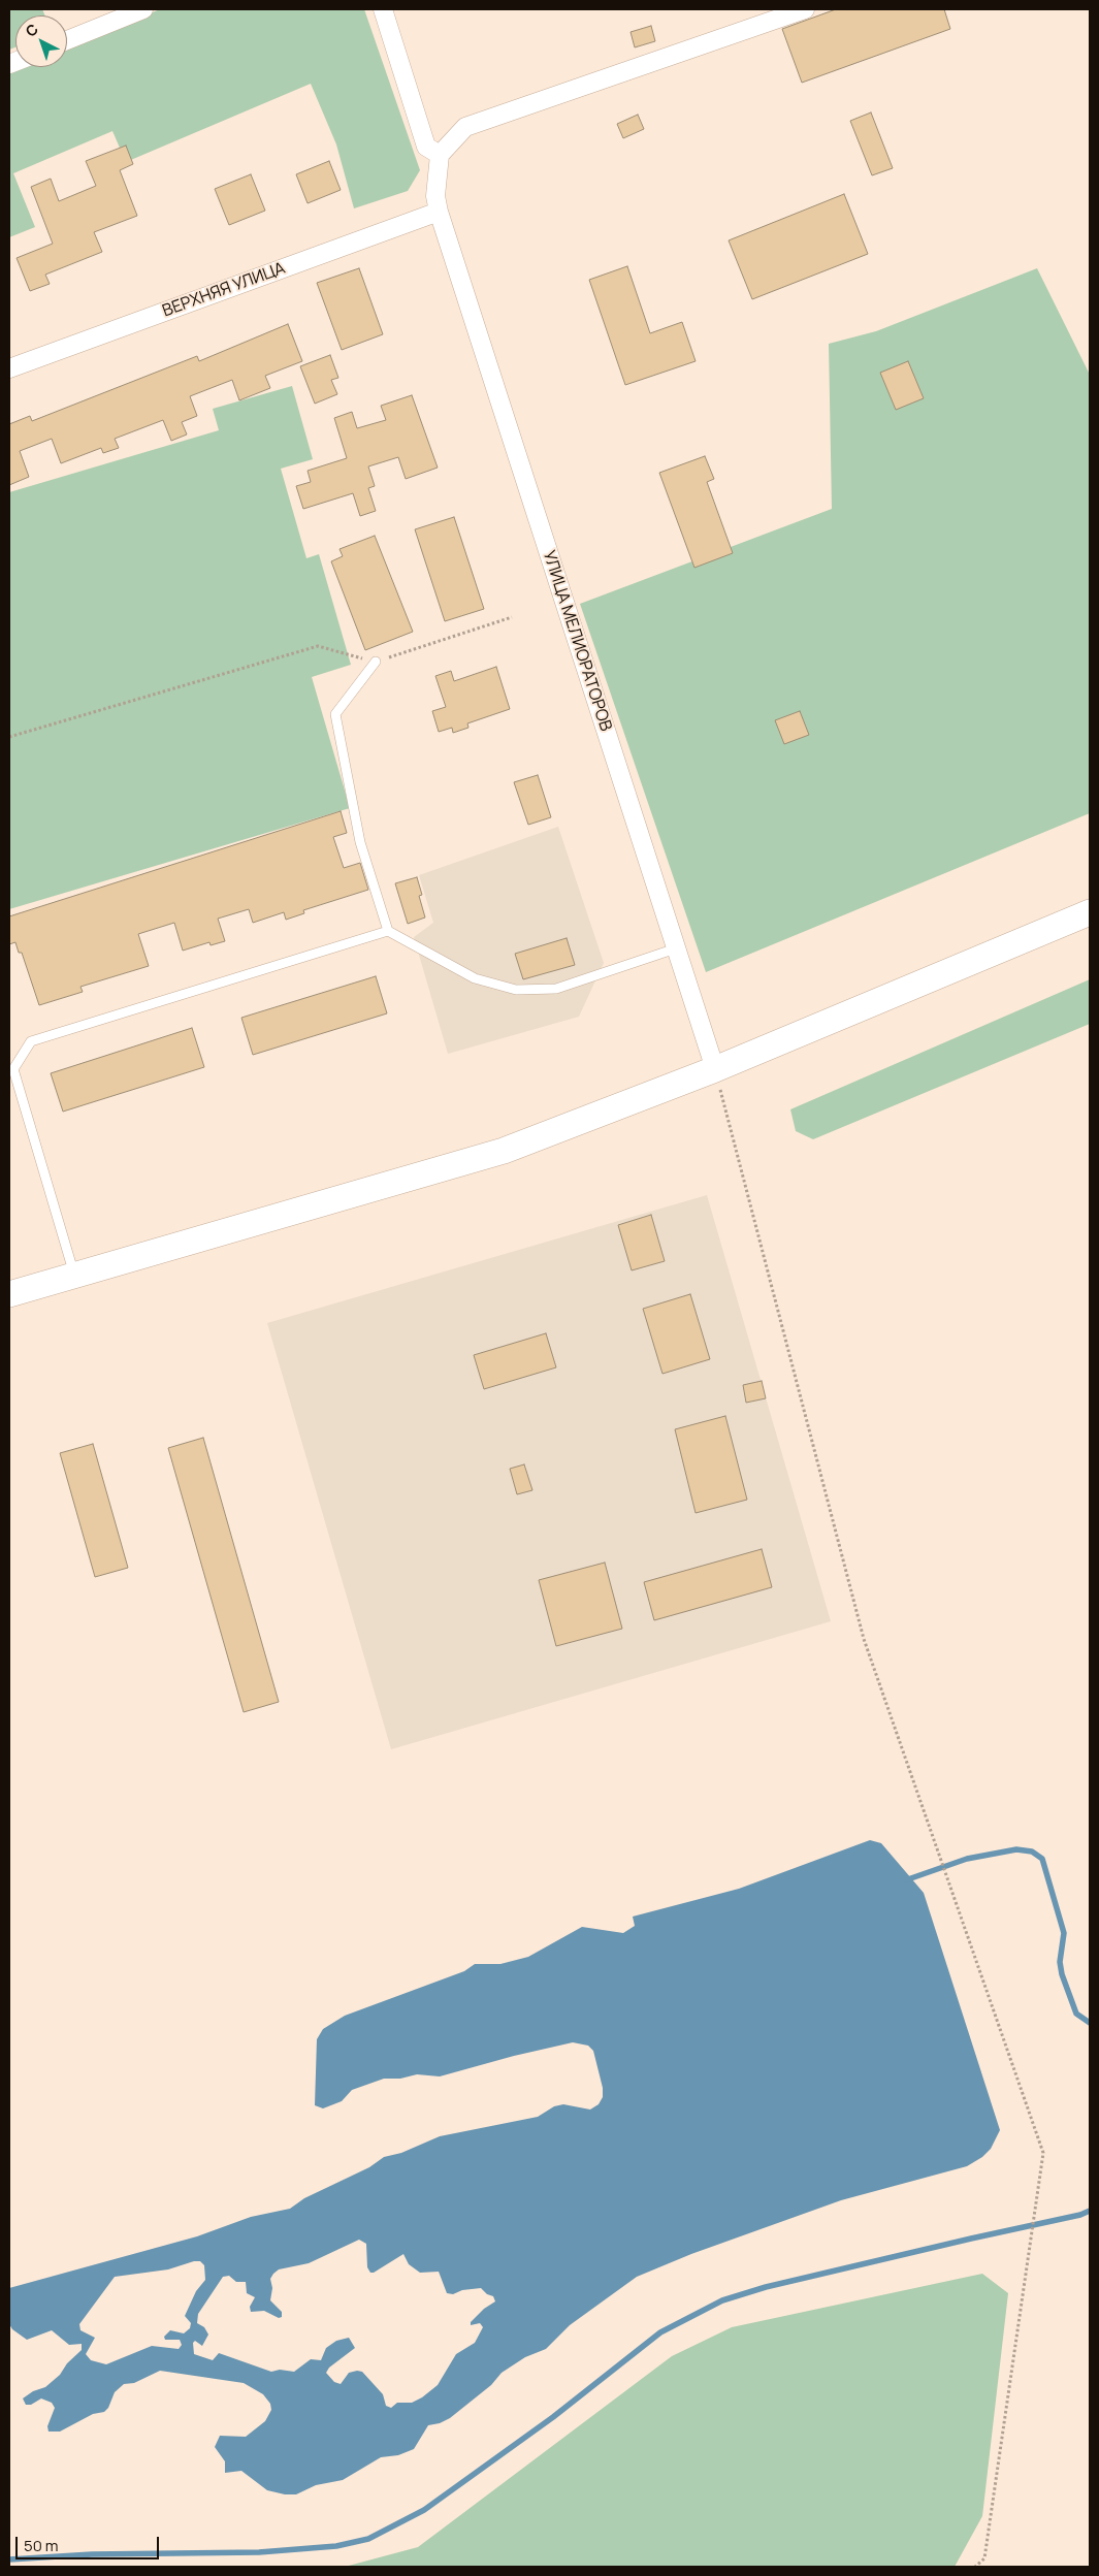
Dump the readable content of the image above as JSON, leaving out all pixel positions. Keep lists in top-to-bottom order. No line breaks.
{"streets":{"street":["ВЕРХНЯЯ УЛИЦА","УЛИЦА МЕЛИОРАТОРОВ"]},"crossings":[["ВЕРХНЯЯ УЛИЦА","УЛИЦА МЕЛИОРАТОРОВ"]],"scale_bar":"50 m","north":"top left"}
